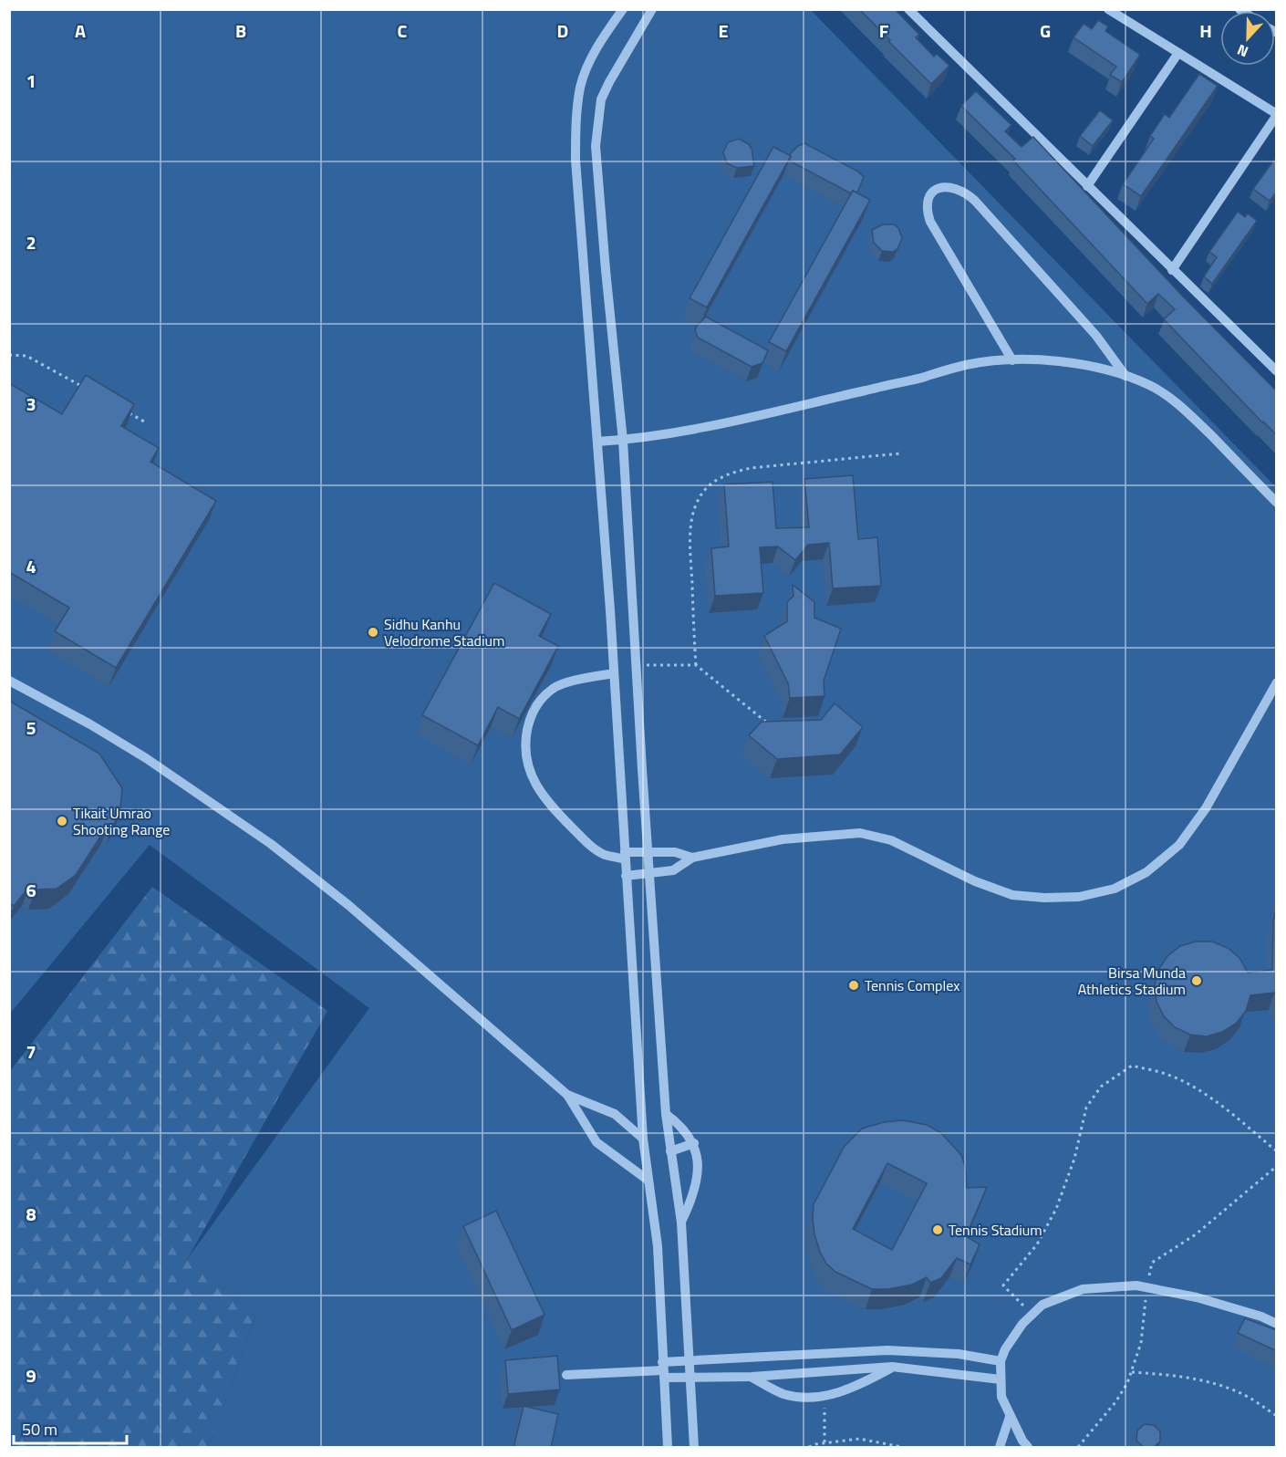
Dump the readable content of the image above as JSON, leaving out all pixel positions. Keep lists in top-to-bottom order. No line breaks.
{"places":["Sidhu Kanhu Velodrome Stadium","Tikait Umrao Shooting Range","Birsa Munda Athletics Stadium","Tennis Complex","Tennis Stadium"],"scale_bar":"50 m","north":"bottom","grid":{"columns":["A","B","C","D","E","F","G","H"],"rows":["1","2","3","4","5","6","7","8","9"]}}
